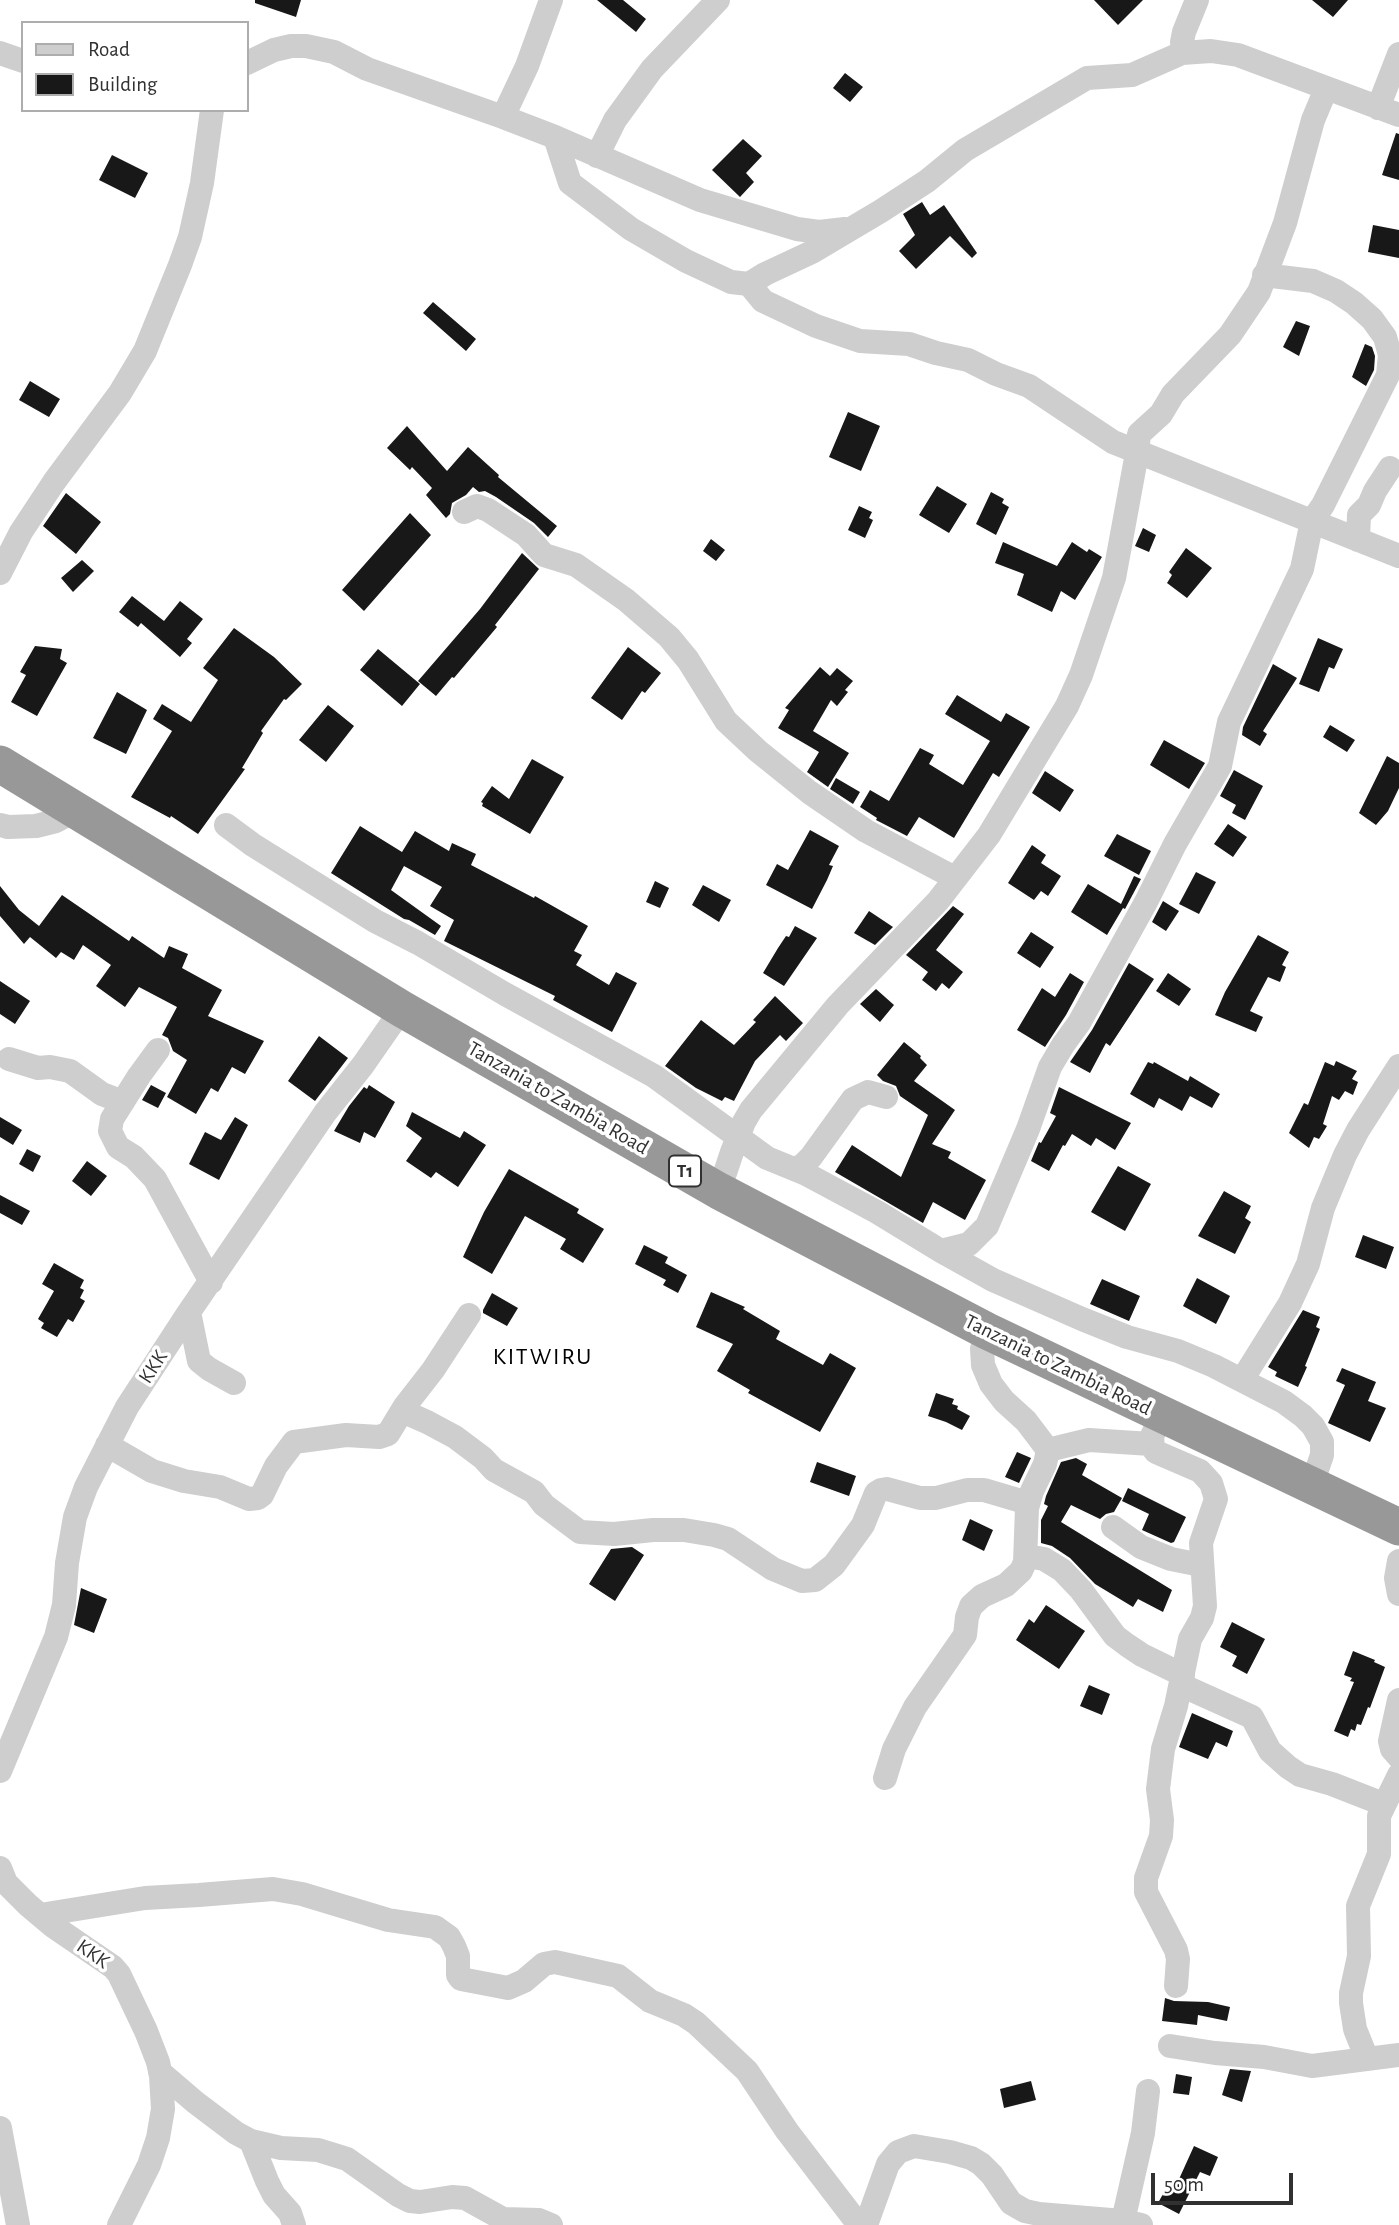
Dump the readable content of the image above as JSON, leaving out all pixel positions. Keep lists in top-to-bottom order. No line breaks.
{"streets":{"highway":["Tanzania to Zambia Road","T1"],"street":["KKK"]},"crossings":[["Tanzania to Zambia Road","KKK"]],"districts":["KITWIRU"],"legend":["Road","Building"],"scale_bar":"50 m"}
